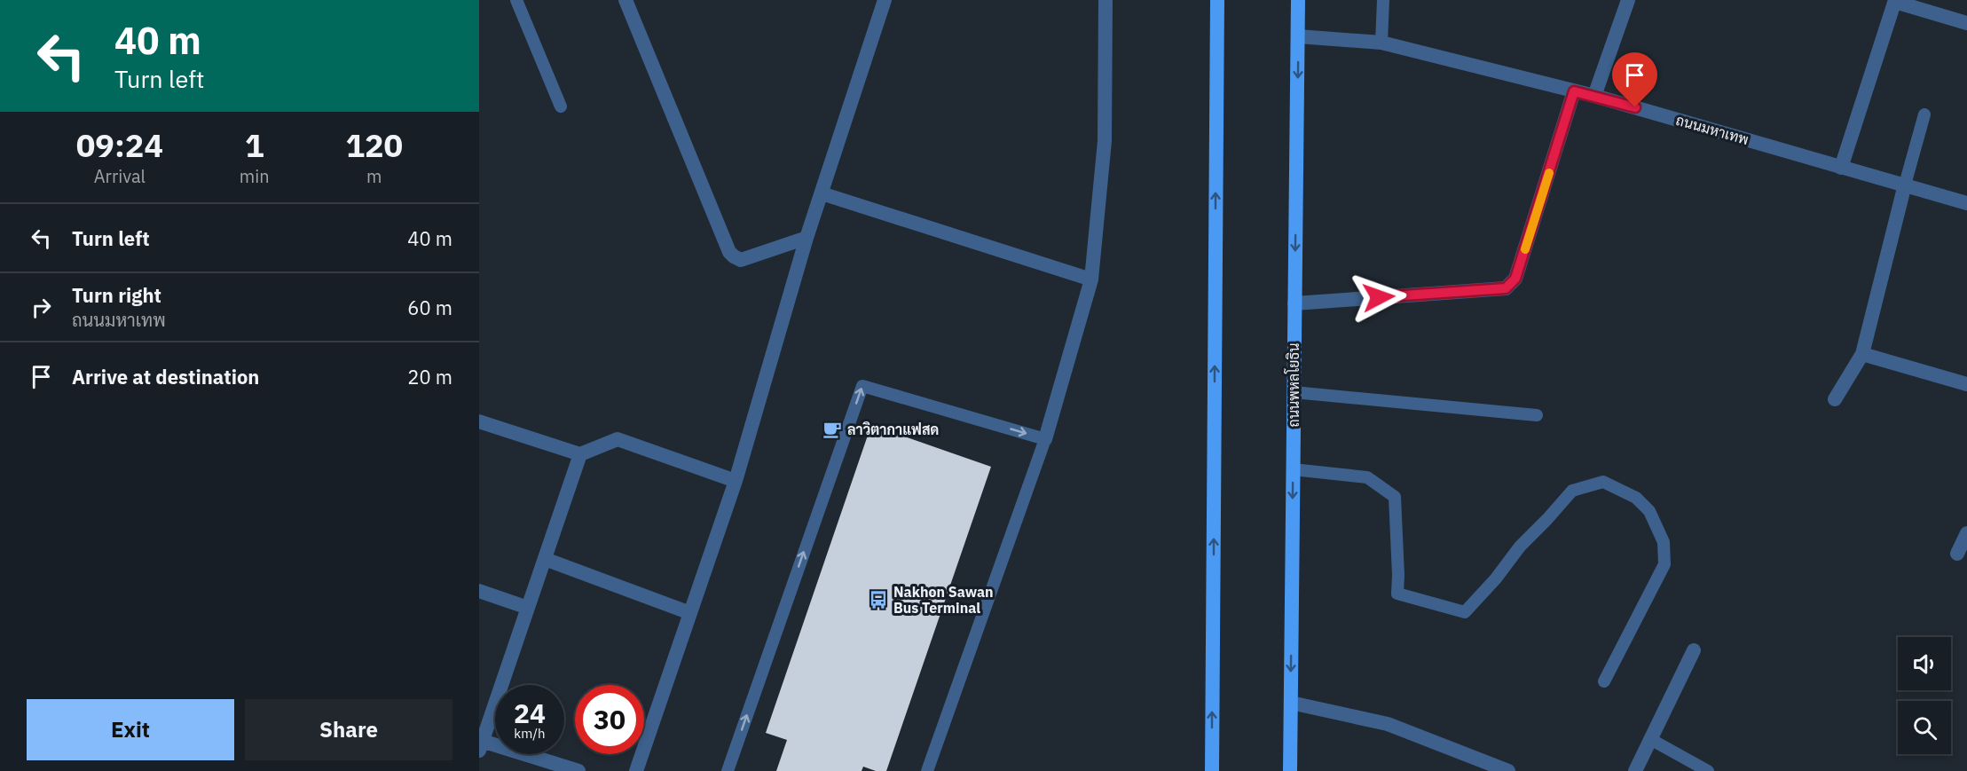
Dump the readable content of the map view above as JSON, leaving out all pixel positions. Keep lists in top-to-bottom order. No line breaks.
{"streets":{"main road":["ถนนพหลโยธิน"],"street":["ถนนมหาเทพ"]},"crossings":[["ถนนมหาเทพ","ถนนพหลโยธิน"]],"places":{"cafe":["ลาวิตากาแฟสด"],"bus stop":["Nakhon Sawan Bus Terminal"]},"page":{"turn":["40 m","Turn left"],"eta":["09:24","Arrival","1","min","120","m"],"list":[{"name":"Turn left","value":"40 m"},{"name":"Turn right","note":"ถนนมหาเทพ","value":"60 m"},{"name":"Arrive at destination","value":"20 m"}],"speed":"24 km/h","limit":"30","buttons":["Exit","Share"]}}
